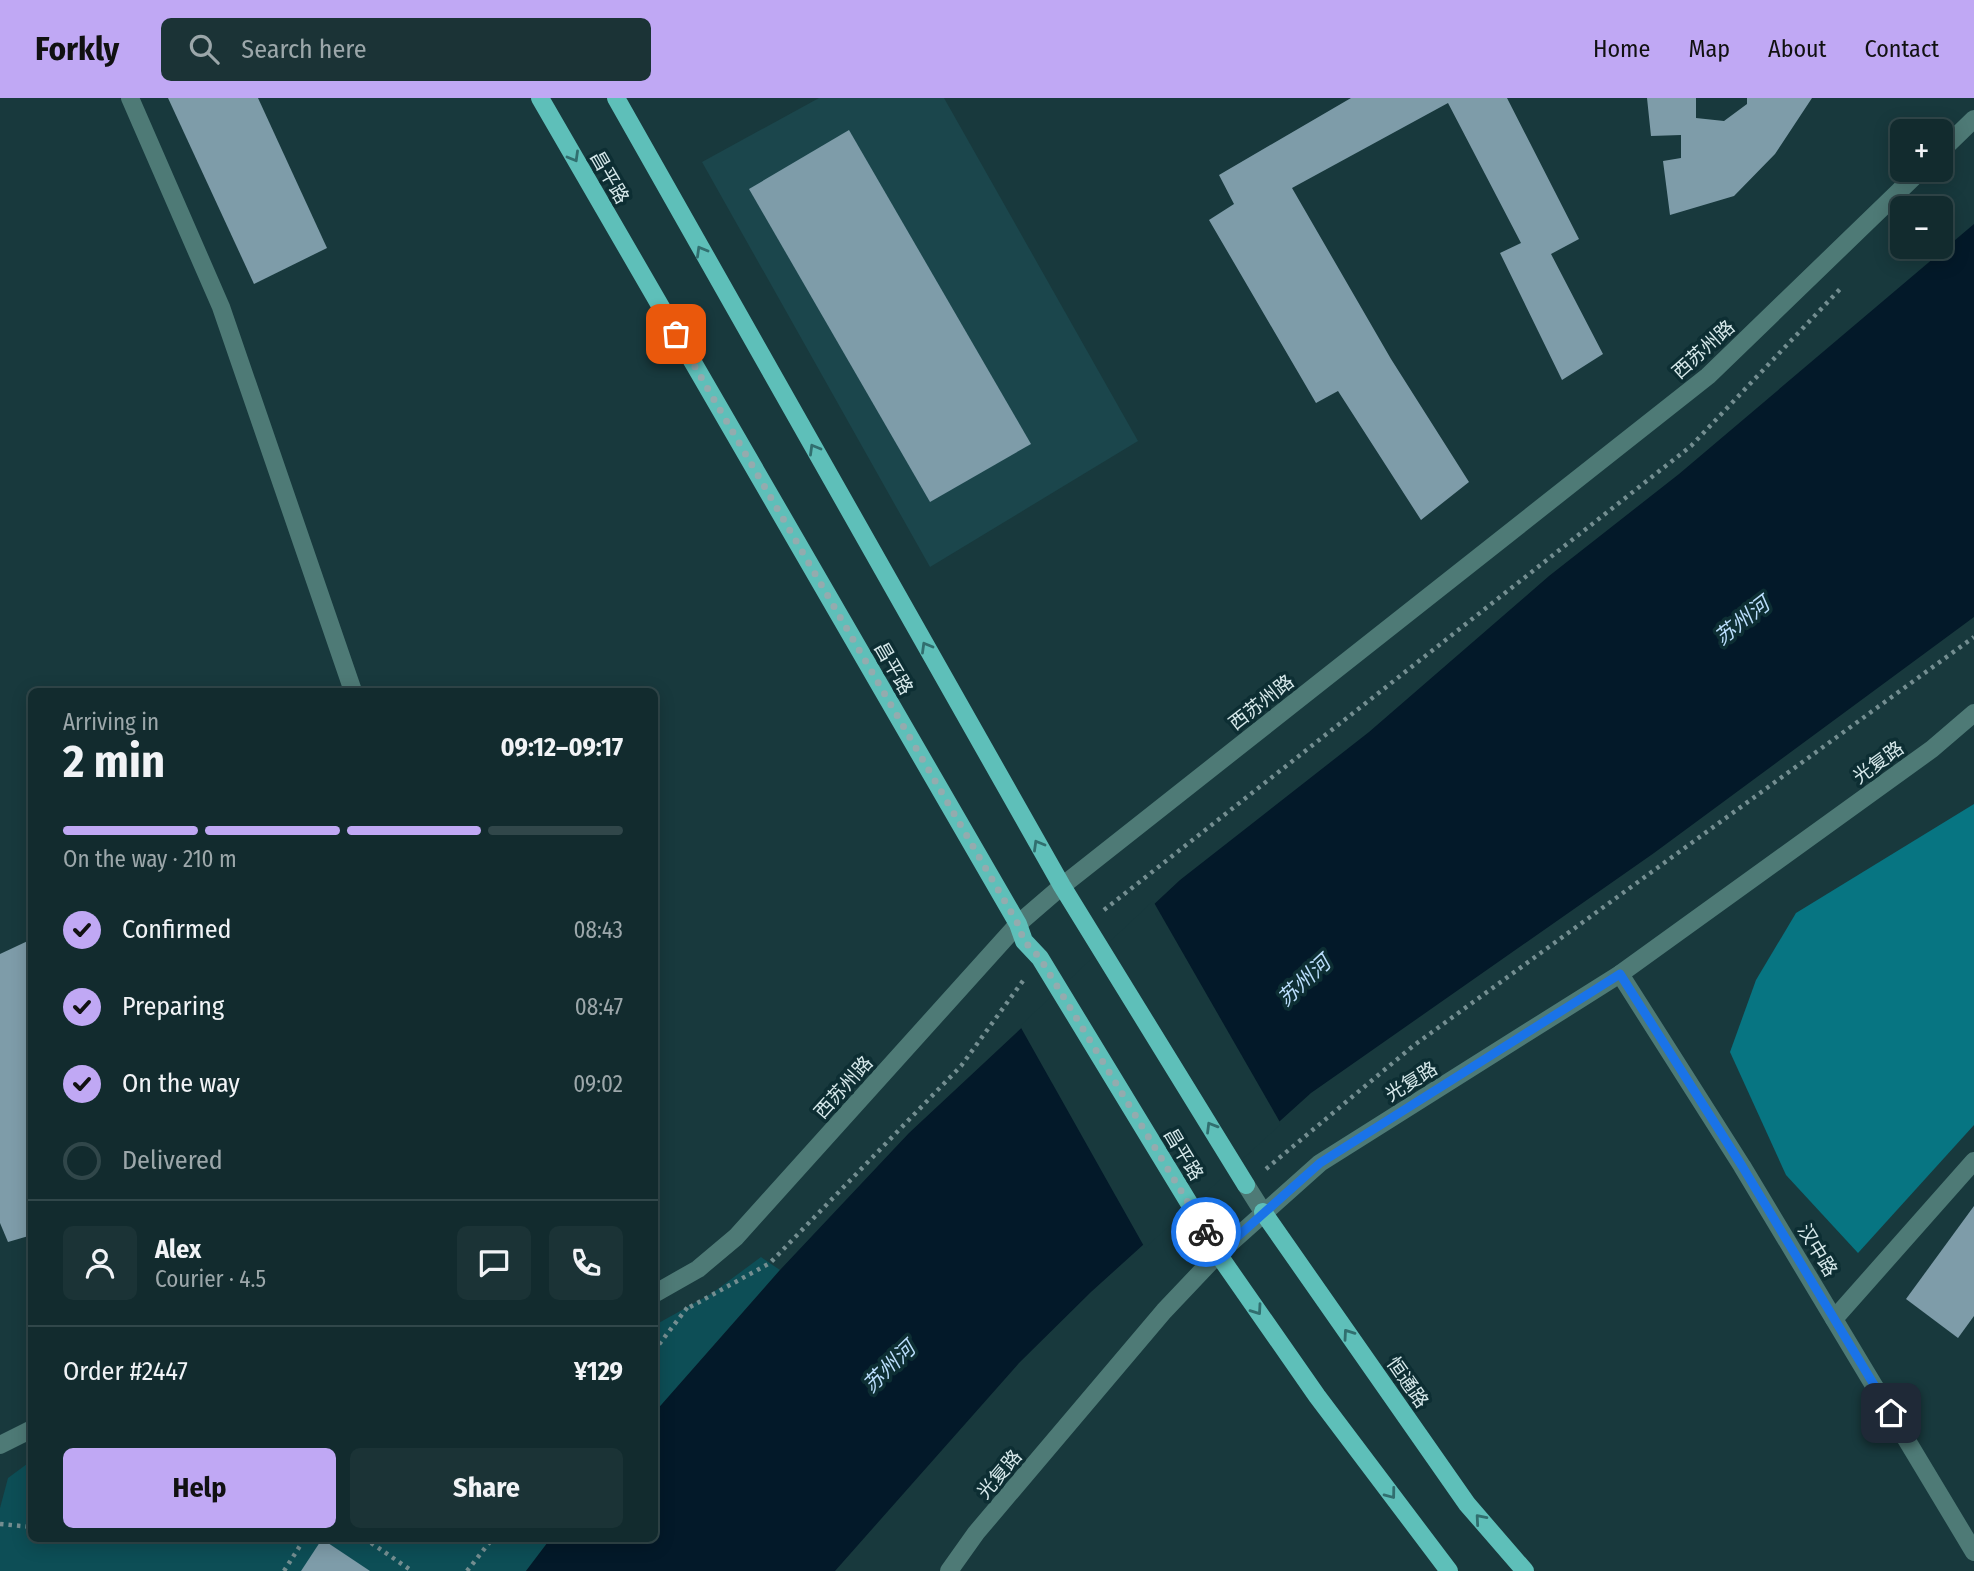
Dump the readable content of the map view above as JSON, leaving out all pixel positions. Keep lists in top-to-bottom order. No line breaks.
{"streets":{"main road":["昌平路","恒通路"],"street":["西苏州路","光复路","汉中路"]},"crossings":[["昌平路","西苏州路"],["昌平路","光复路"],["昌平路","恒通路"],["光复路","汉中路"],["光复路","恒通路"]],"water":["苏州河"],"page":{"header":"Forkly","search":"Search here","nav":["Home","Map","About","Contact"],"map_buttons":["+","−"],"heading":["2 min","Arriving in","09:12–09:17"],"panel":["Alex","Courier · 4.5","Order #2447","¥129"],"bar":"On the way · 210 m","list":[["Confirmed","08:43"],["Preparing","08:47"],["On the way","09:02"],"Delivered"],"buttons":["Help","Share"]}}
